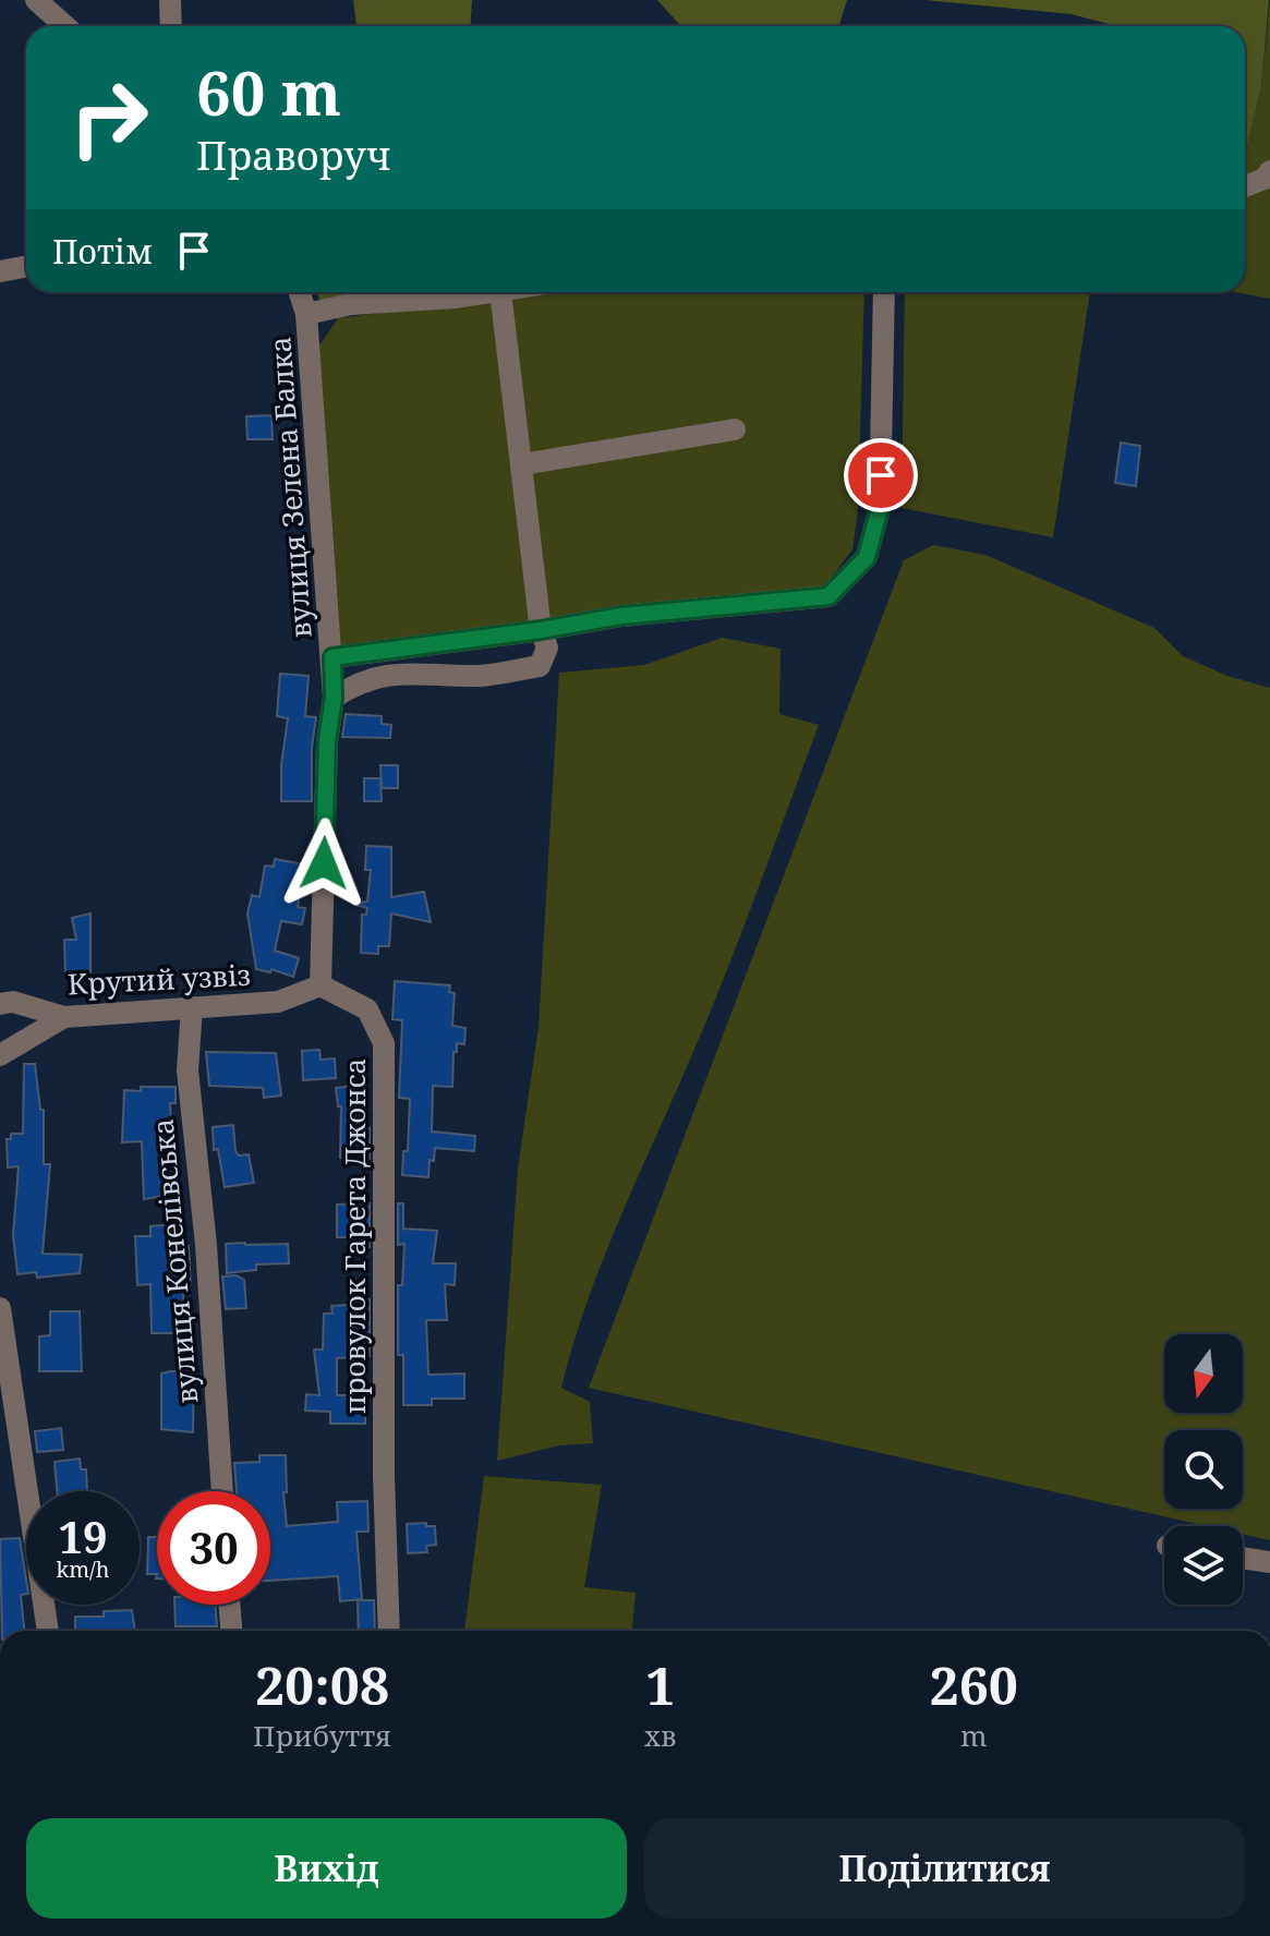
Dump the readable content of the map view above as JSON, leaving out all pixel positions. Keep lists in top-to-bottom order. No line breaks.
{"streets":{"street":["вулиця Зелена Балка","Крутий узвіз","провулок Гарета Джонса","вулиця Конелівська"]},"crossings":[["Крутий узвіз","провулок Гарета Джонса"],["Крутий узвіз","вулиця Конелівська"]],"north":"bottom","page":{"turn":["60 m","Праворуч"],"then":"Потім","speed":"19 km/h","limit":"30","eta":["20:08","Прибуття","1","хв","260","m"],"buttons":["Вихід","Поділитися"]}}
